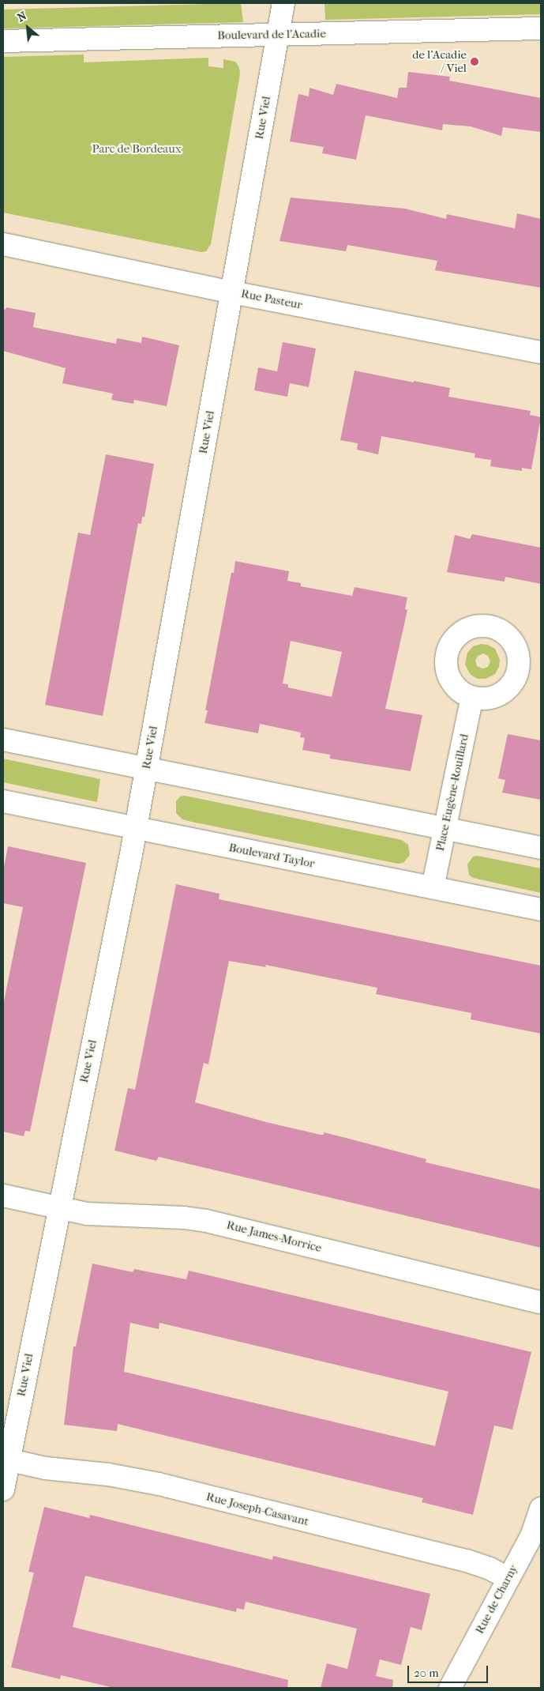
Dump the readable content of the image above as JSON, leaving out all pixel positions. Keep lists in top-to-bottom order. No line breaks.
{"streets":{"street":["Boulevard de l'Acadie","Rue Viel","Rue Pasteur","Place Eugène-Rouillard","Boulevard Taylor","Rue James-Morrice","Rue Joseph-Casavant","Rue de Charny"]},"crossings":[["Boulevard de l'Acadie","Rue Viel"],["Rue Viel","Rue Pasteur"],["Rue Viel","Boulevard Taylor"],["Rue Viel","Rue James-Morrice"],["Rue Viel","Rue Joseph-Casavant"],["Place Eugène-Rouillard","Boulevard Taylor"],["Rue Joseph-Casavant","Rue de Charny"]],"parks":["Parc de Bordeaux"],"places":["de l'Acadie / Viel"],"scale_bar":"20 m","north":"top left"}
